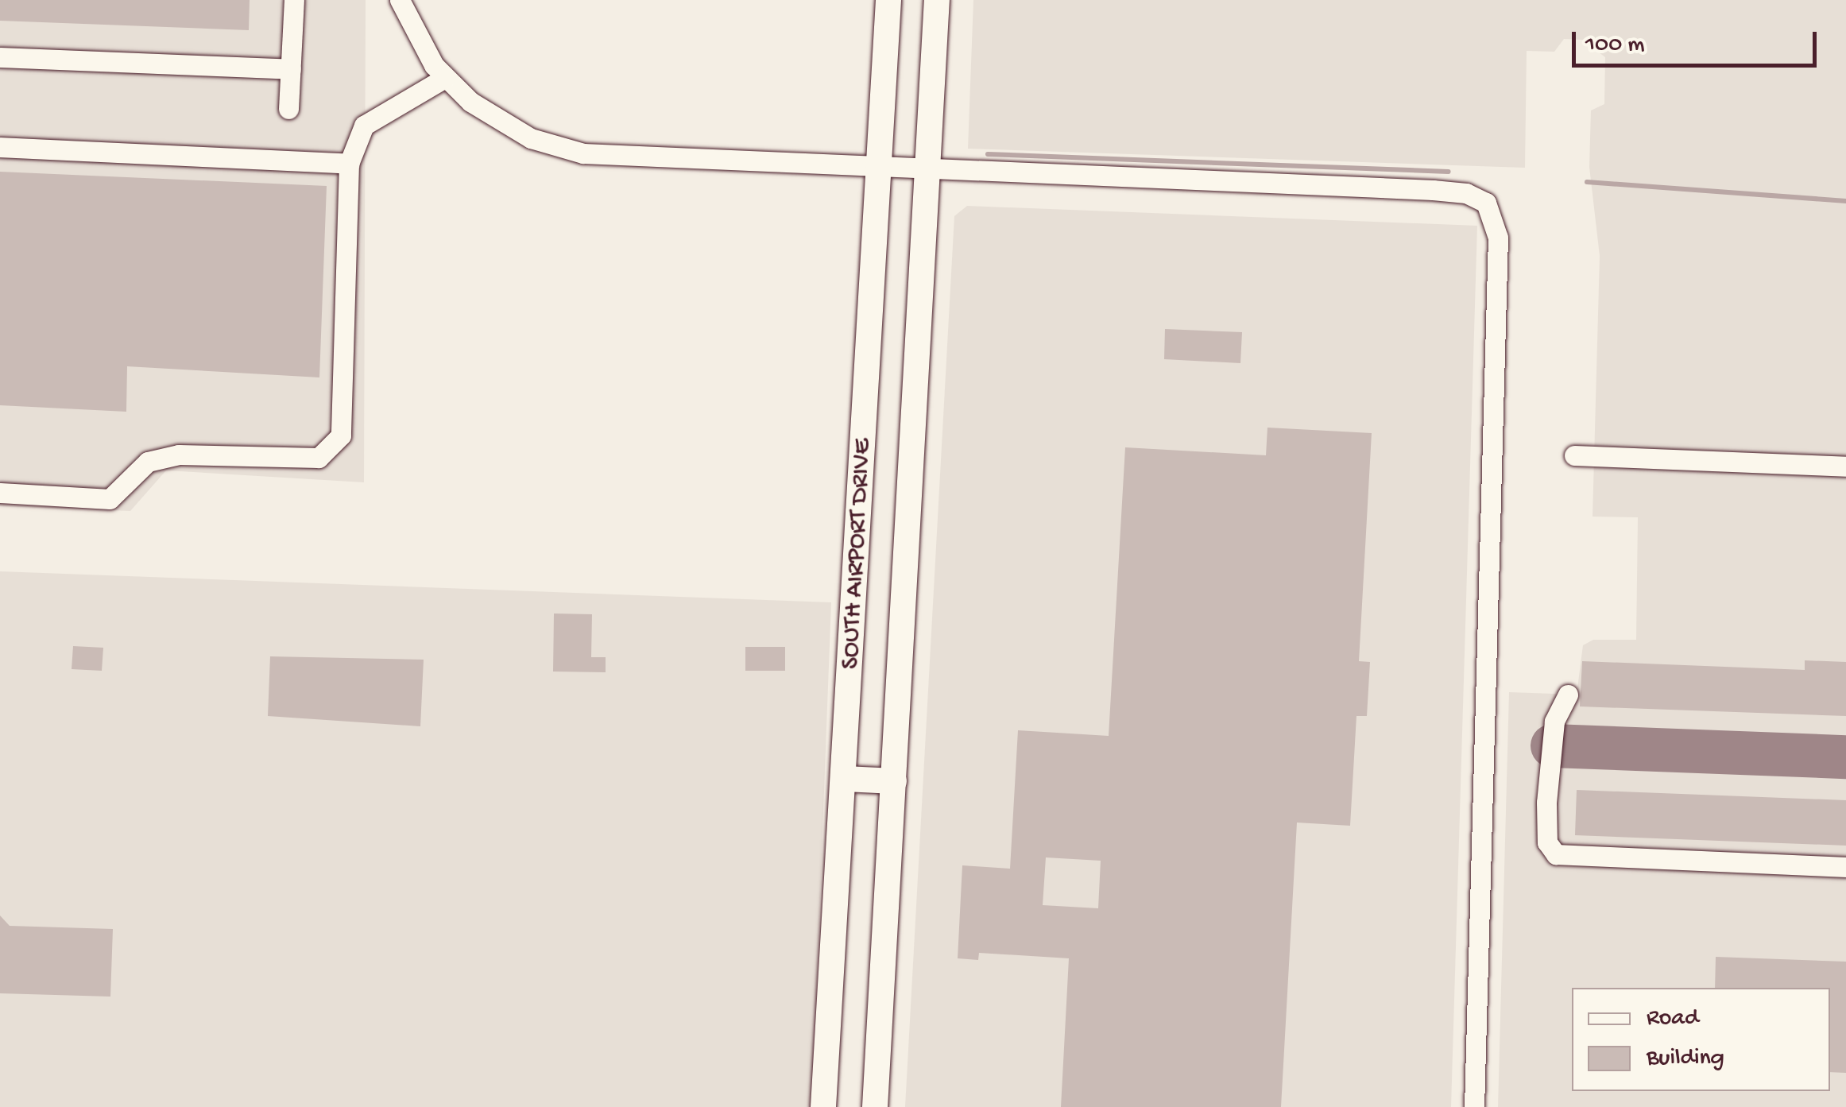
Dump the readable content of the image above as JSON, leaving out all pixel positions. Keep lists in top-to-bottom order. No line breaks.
{"streets":{"main road":["SOUTH AIRPORT DRIVE"]},"legend":["Road","Building"],"scale_bar":"100 m"}
